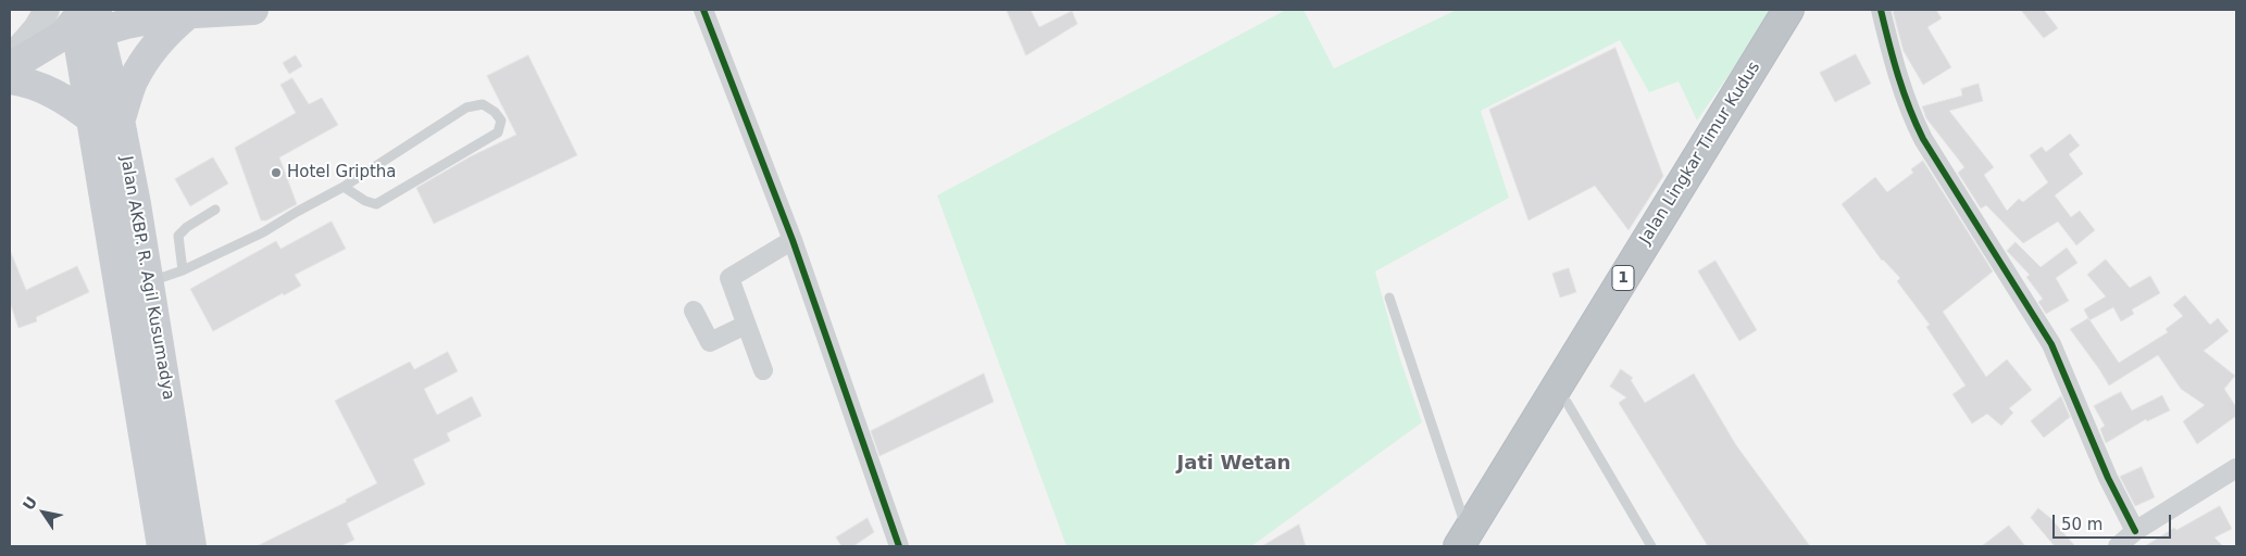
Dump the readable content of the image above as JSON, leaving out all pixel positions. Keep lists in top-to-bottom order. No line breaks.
{"streets":{"highway":["Jalan Lingkar Timur Kudus","1"],"main road":["Jalan AKBP. R. Agil Kusumadya"]},"districts":["Jati Wetan"],"places":["Hotel Griptha"],"scale_bar":"50 m","north":"top left"}
